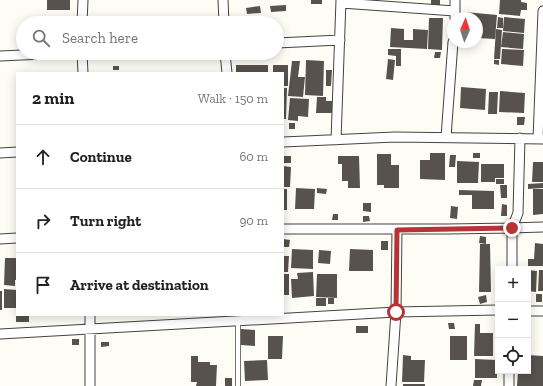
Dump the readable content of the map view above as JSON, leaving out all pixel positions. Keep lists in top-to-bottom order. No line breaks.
{"north":"top","page":{"search":"Search here","heading":["2 min","Walk · 150 m"],"list":[["Continue","60 m"],["Turn right","90 m"],"Arrive at destination"],"map_buttons":["+","−"]}}
